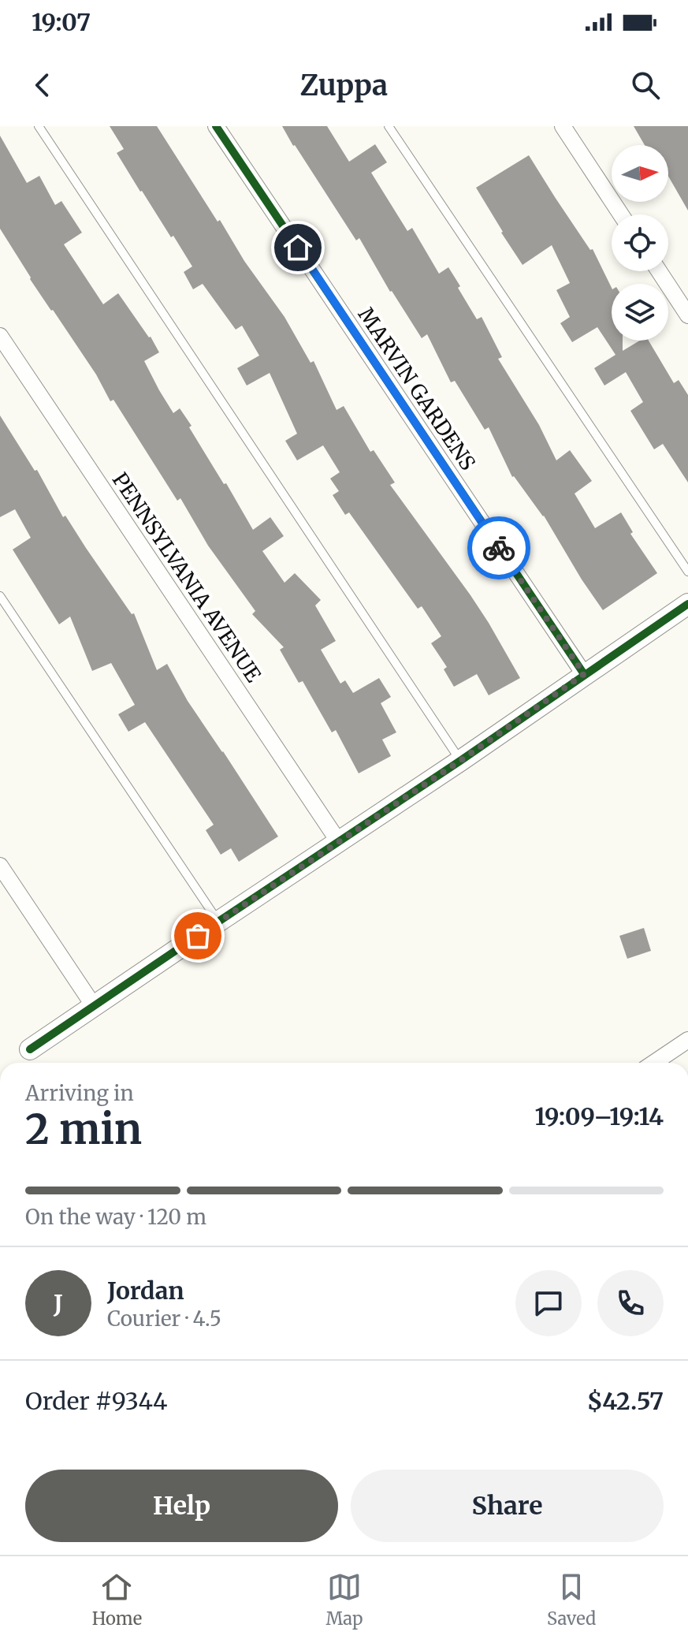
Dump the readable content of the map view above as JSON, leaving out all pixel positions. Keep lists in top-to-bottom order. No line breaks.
{"streets":{"street":["MARVIN GARDENS","PENNSYLVANIA AVENUE"]},"north":"right","page":{"status":"19:07","header":"Zuppa","heading":["2 min","Arriving in","19:09–19:14"],"panel":["Jordan","Courier · 4.5","Order #9344","$42.57"],"bar":"On the way · 120 m","round":"J","buttons":["Help","Share"],"tabs":["Home","Map","Saved"]}}
